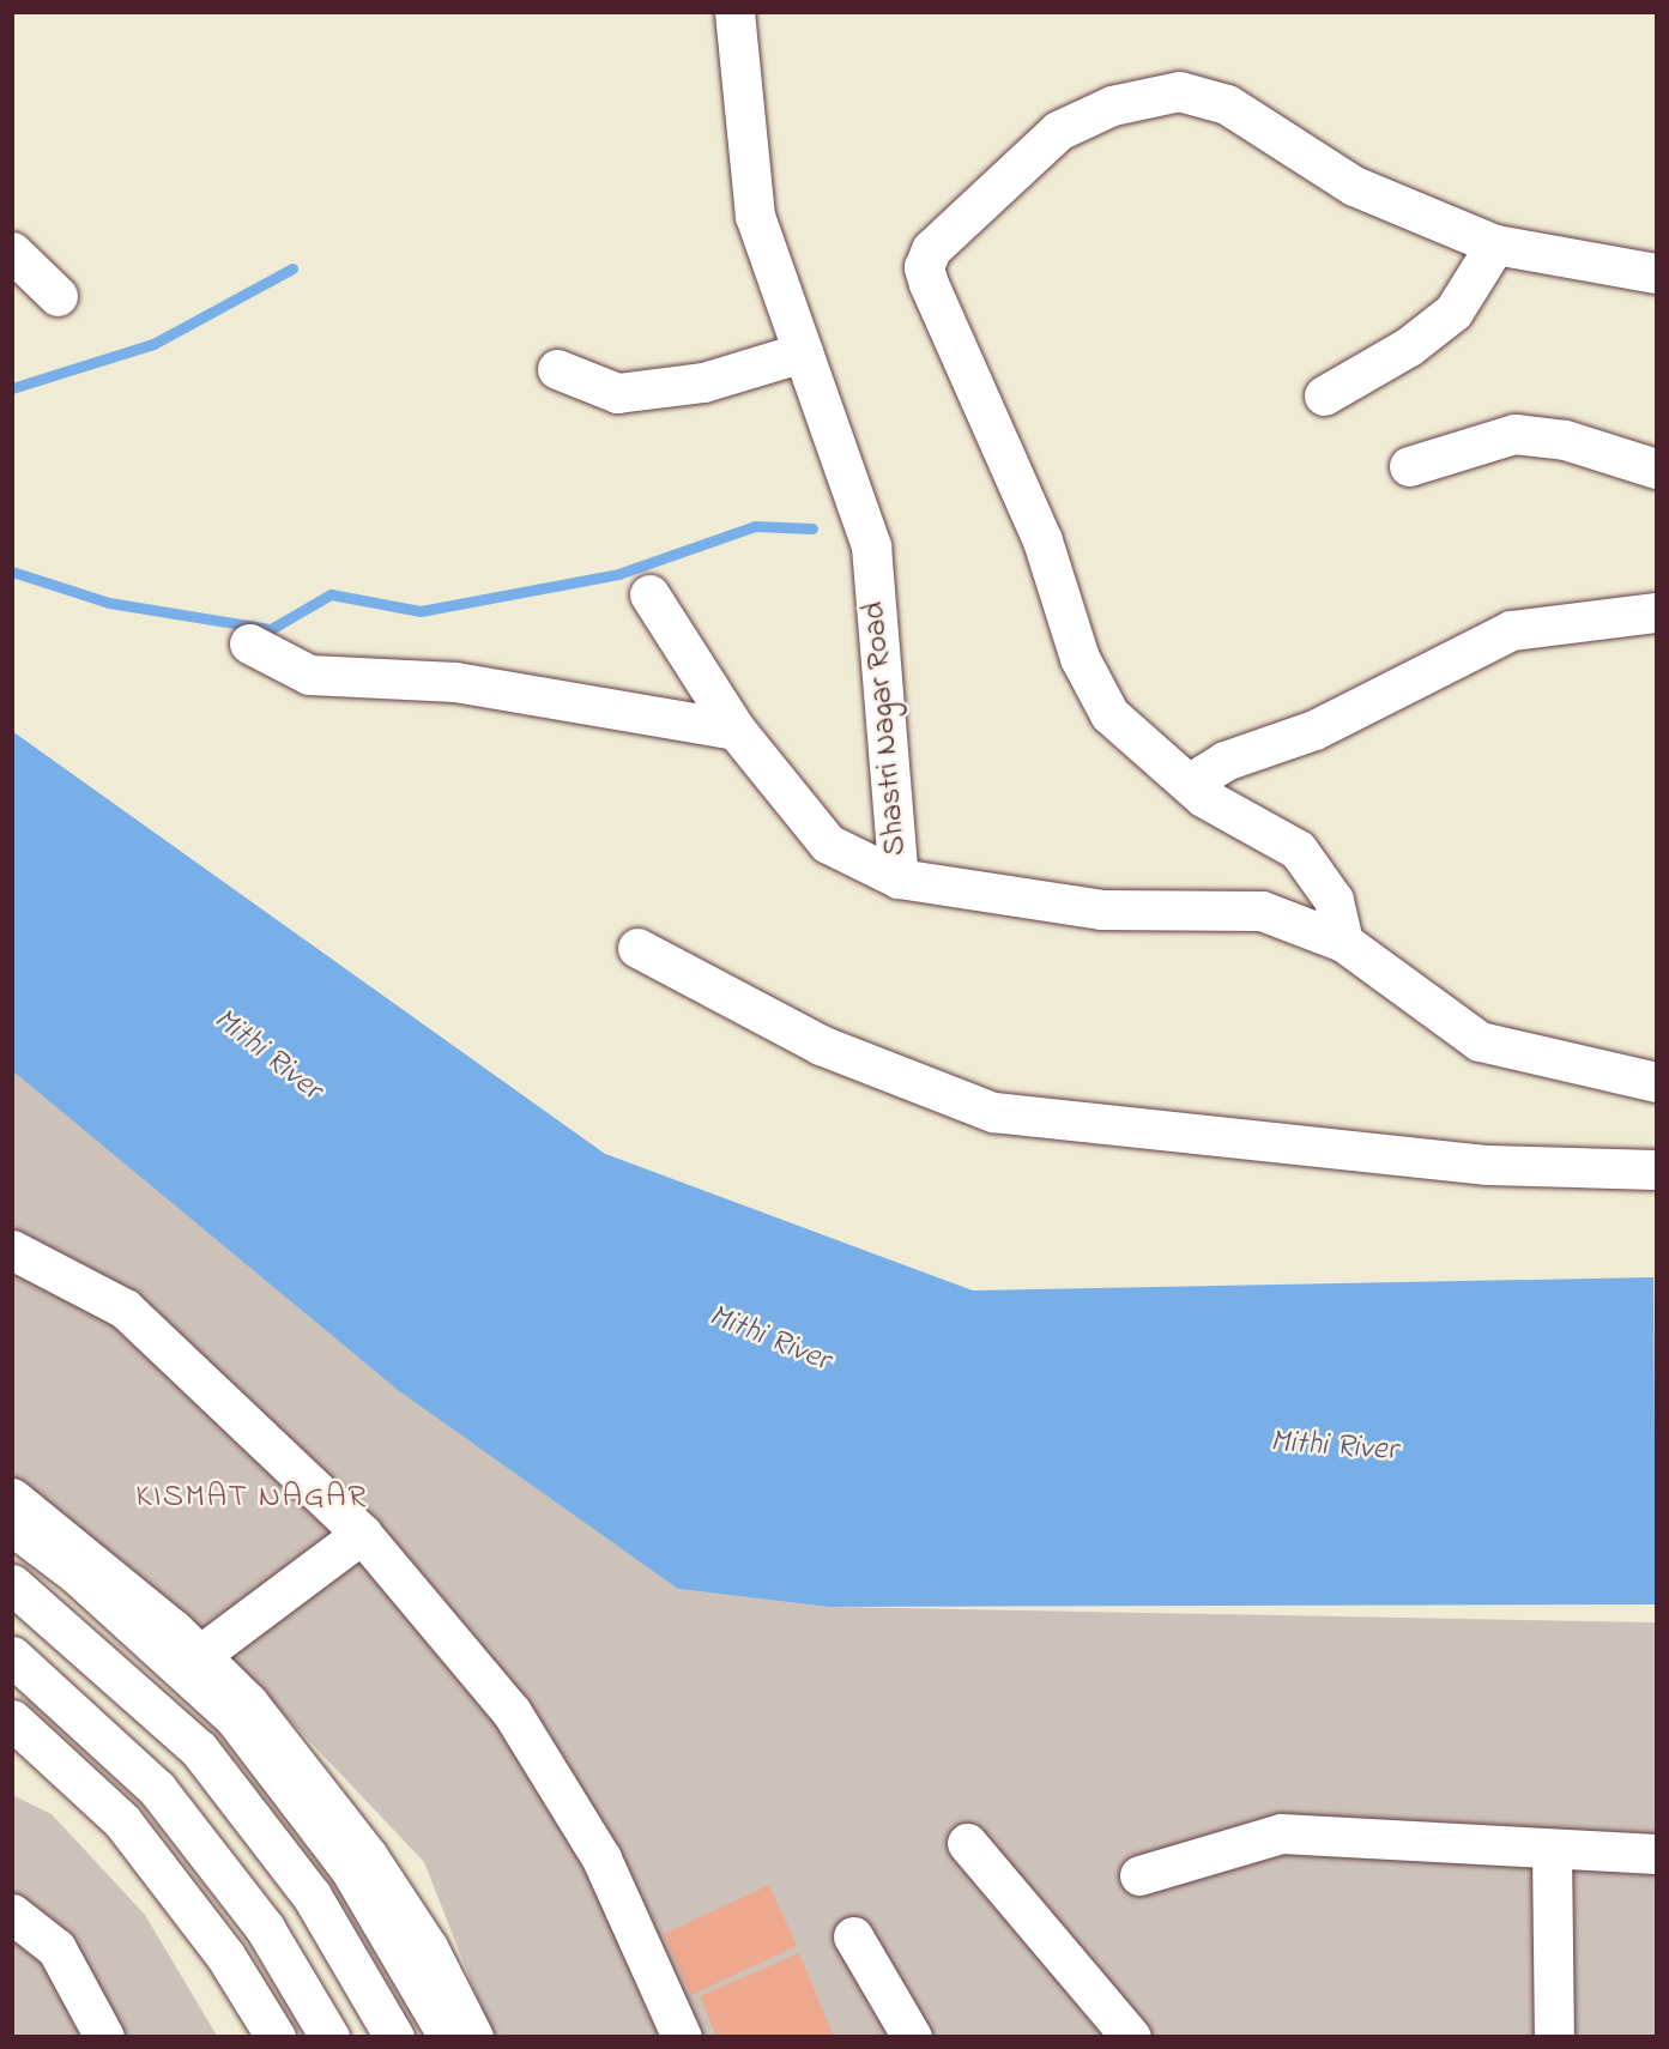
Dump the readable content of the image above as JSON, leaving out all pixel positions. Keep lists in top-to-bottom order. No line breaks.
{"streets":{"main road":["Shastri Nagar Road"]},"districts":["KISMAT NAGAR"],"water":["Mithi River"]}
